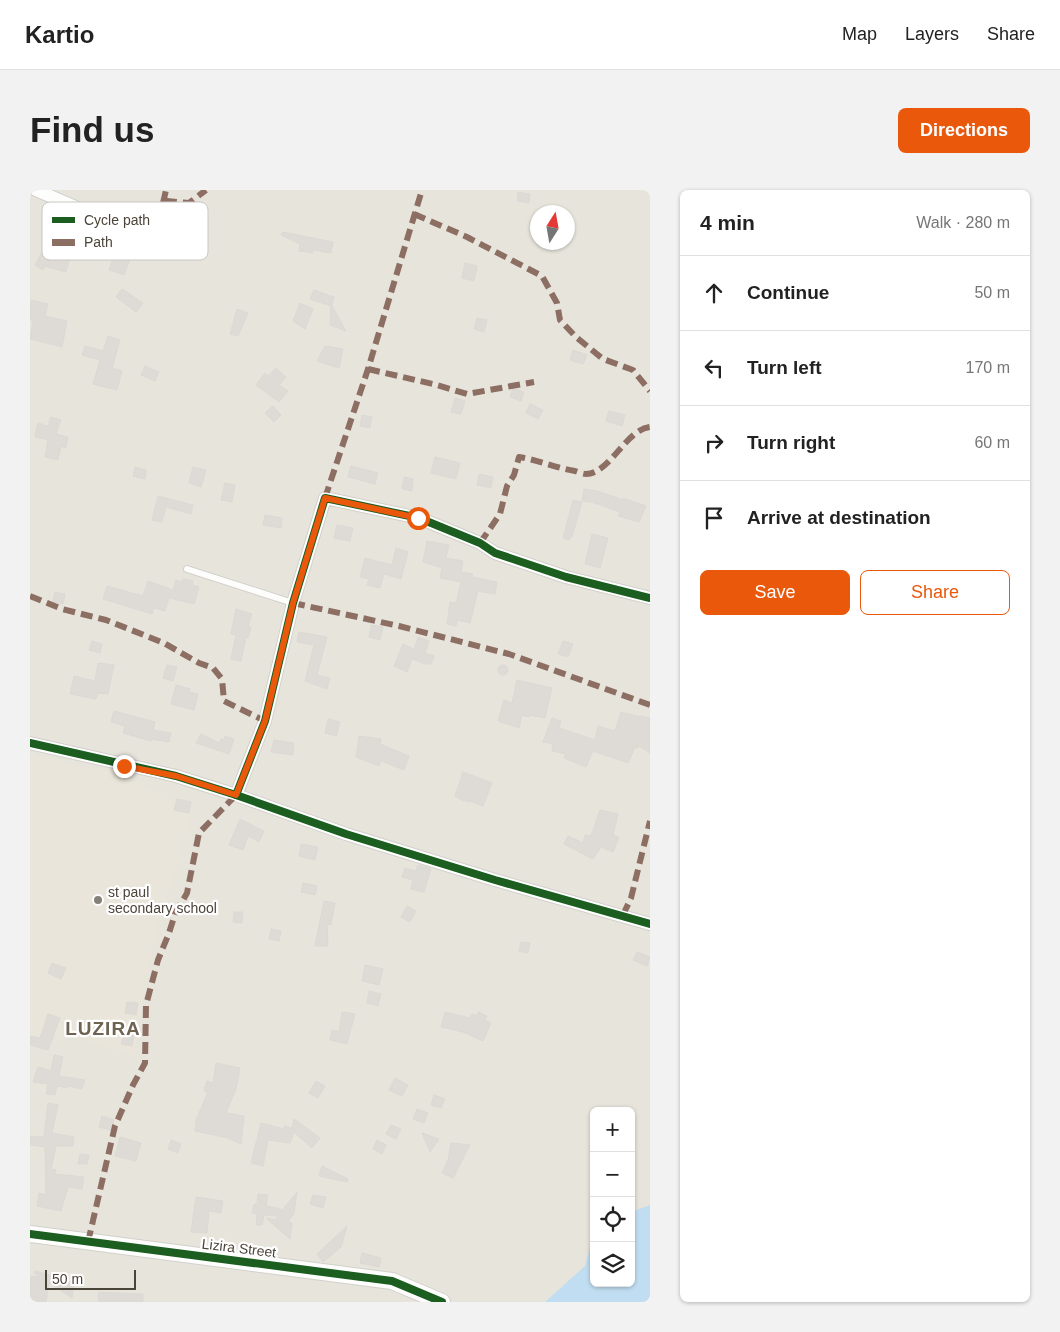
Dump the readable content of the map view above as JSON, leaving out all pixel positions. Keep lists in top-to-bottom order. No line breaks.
{"streets":{"street":["Lizira Street"]},"districts":["LUZIRA"],"places":["st paul secondary school"],"legend":["Cycle path","Path"],"scale_bar":"50 m","north":"top","page":{"header":"Kartio","nav":["Map","Layers","Share"],"buttons":["Directions",["Save","Share"]],"title":"Find us","heading":["4 min","Walk · 280 m"],"list":[["Continue","50 m"],["Turn left","170 m"],["Turn right","60 m"],"Arrive at destination"],"map_buttons":["+","−"],"scale":"50 m"}}
